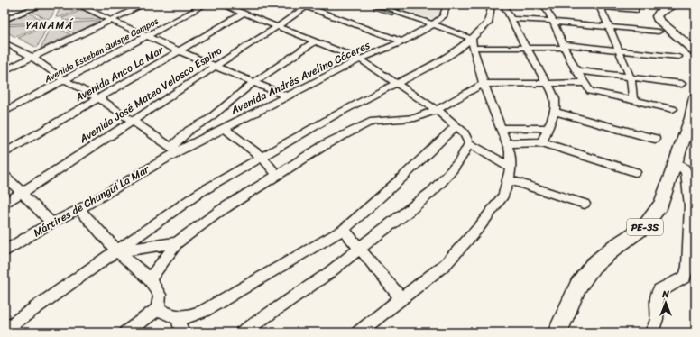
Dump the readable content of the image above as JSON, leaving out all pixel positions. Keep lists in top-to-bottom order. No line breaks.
{"streets":{"highway":["PE-3S"],"street":["Avenida Esteban Quispe Campos","Avenida Anco La Mar","Avenida Andrés Avelino Cáceres","Avenida José Mateo Velasco Espino","Mártires de Chungui La Mar"]},"crossings":[["Avenida Andrés Avelino Cáceres","Mártires de Chungui La Mar"]],"districts":["YANAMÁ"],"north":"top"}
